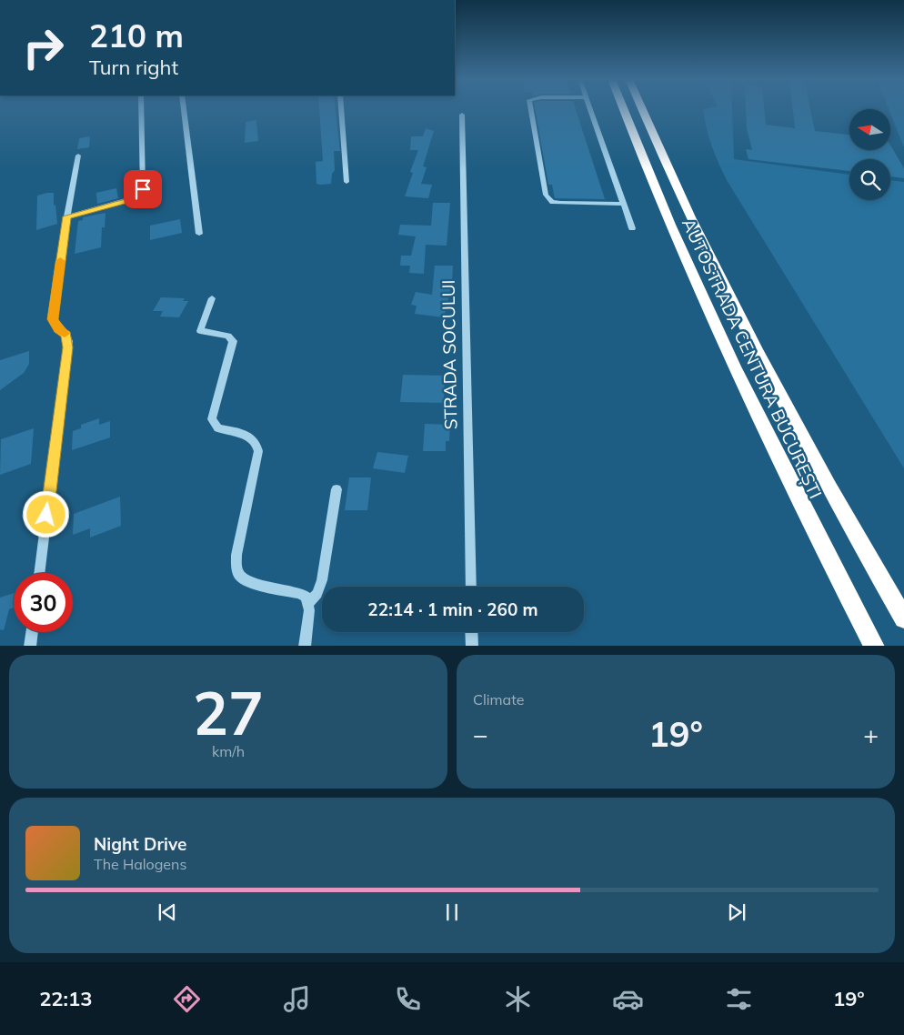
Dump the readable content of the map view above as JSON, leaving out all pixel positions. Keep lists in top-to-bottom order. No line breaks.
{"streets":{"highway":["AUTOSTRADA CENTURA BUCUREȘTI"],"street":["STRADA SOCULUI"]},"north":"left","page":{"turn":["210 m","Turn right"],"limit":"30","trip":"22:14 · 1 min · 260 m","tile":[["27","km/h"],"Climate"],"heat":["−","19°","+"],"song":["Night Drive","The Halogens"],"tabs":["22:13","19°"]}}
